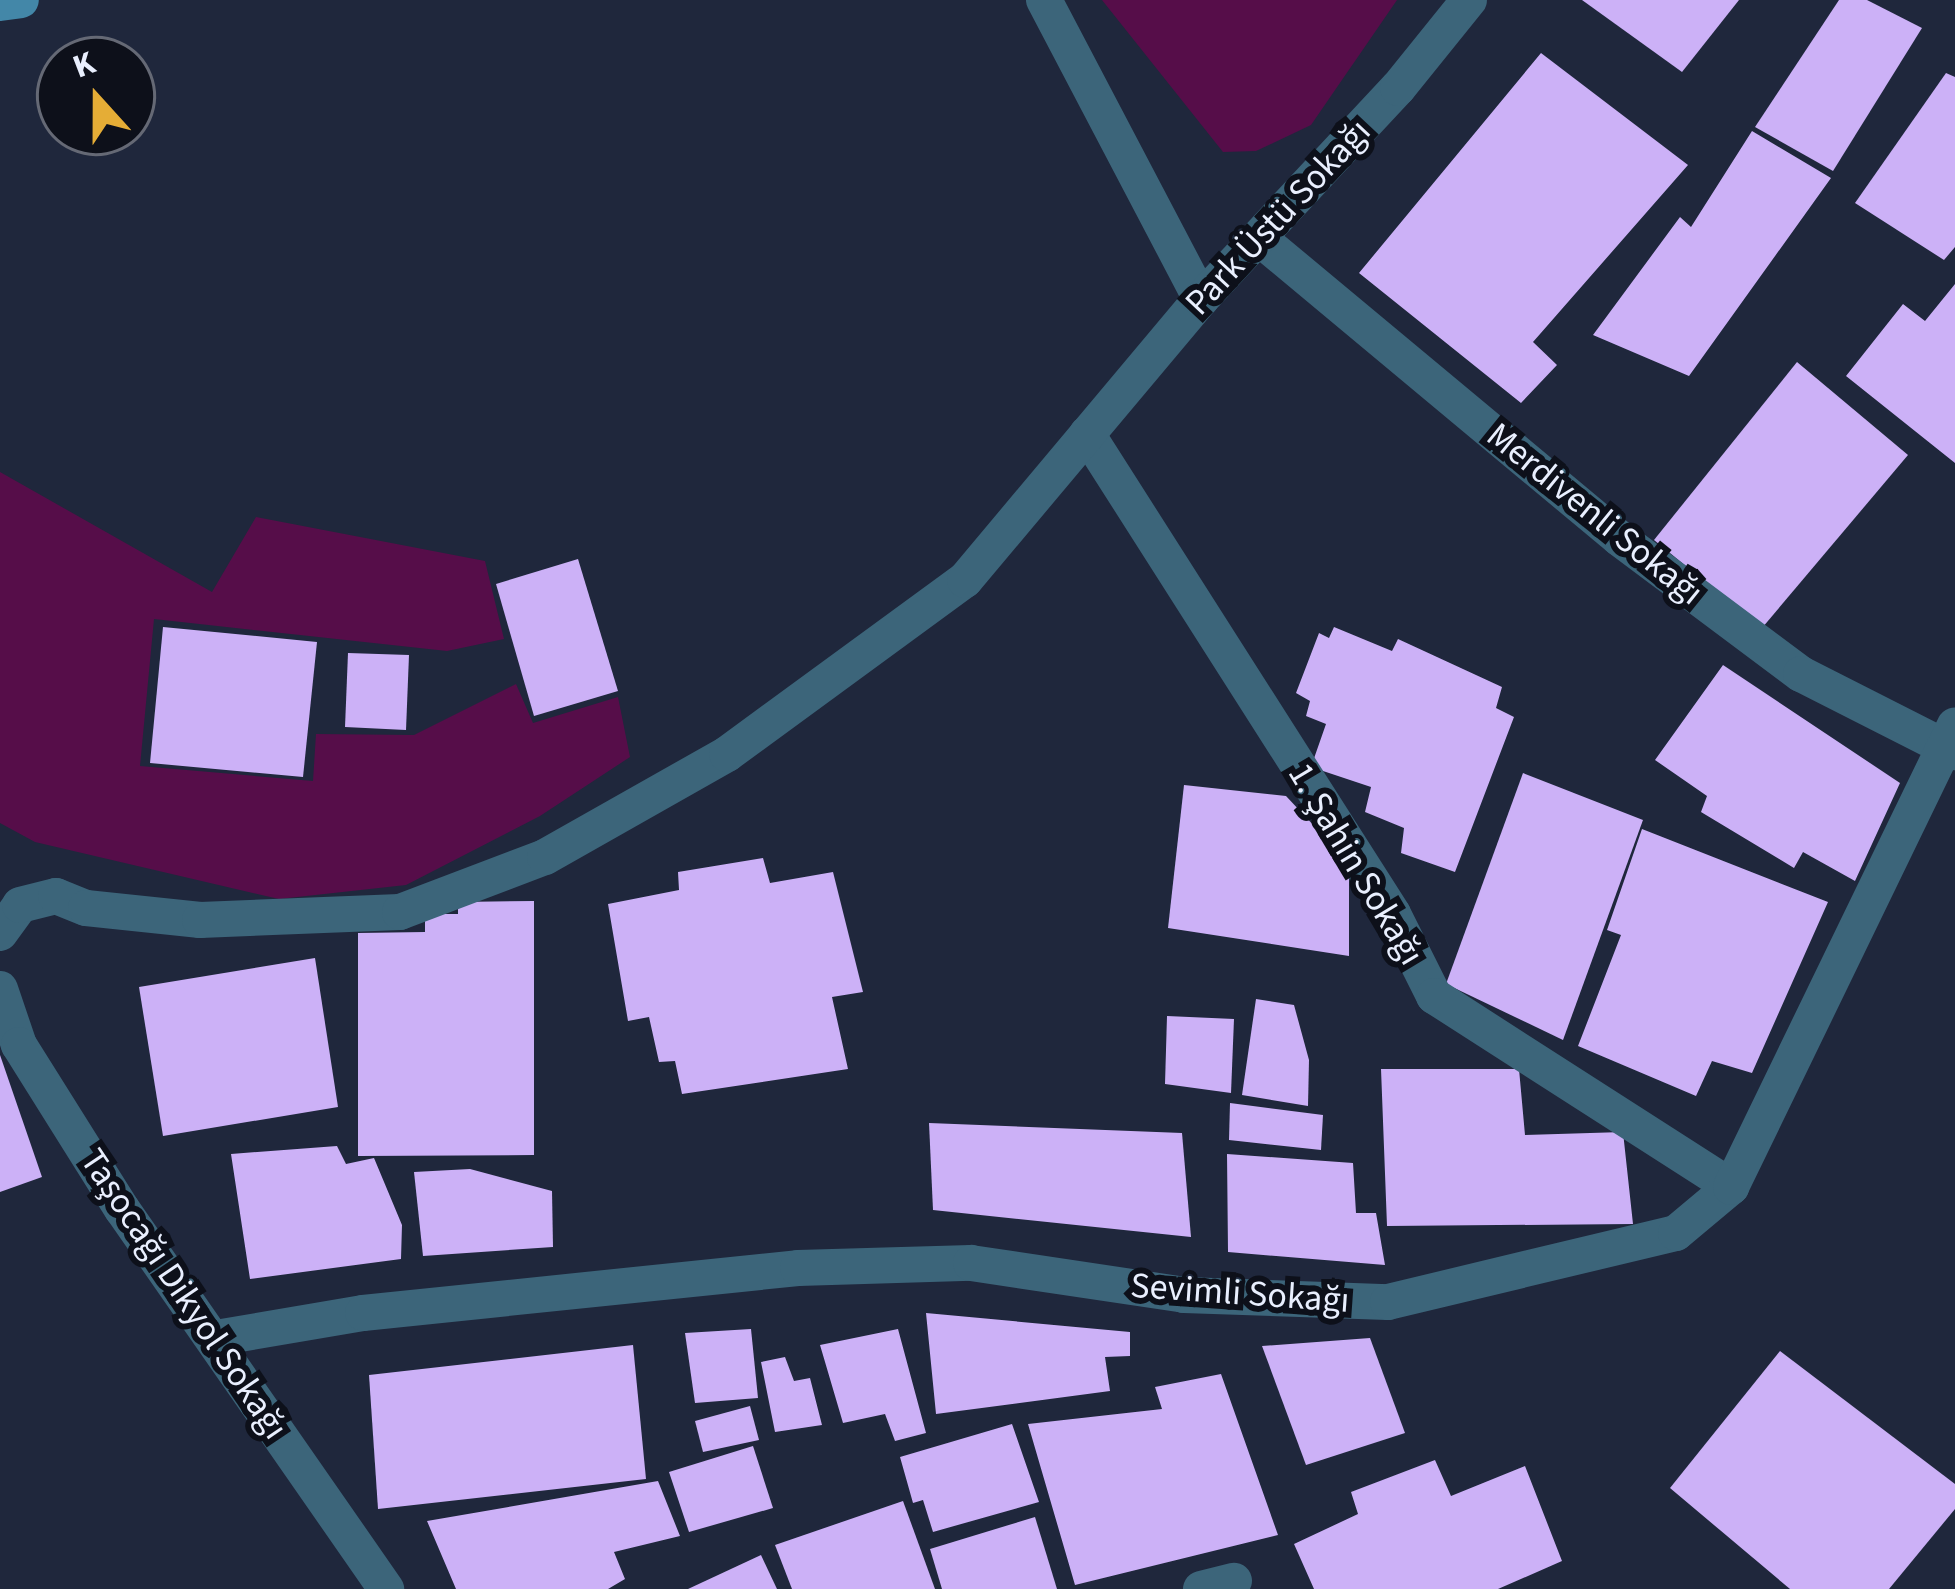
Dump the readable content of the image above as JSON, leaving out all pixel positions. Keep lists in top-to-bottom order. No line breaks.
{"streets":{"street":["Park Üstü Sokağı","Merdivenli Sokağı","1. Şahin Sokağı","Sevimli Sokağı","Taşocağı Dikyol Sokağı"]},"crossings":[["Park Üstü Sokağı","Merdivenli Sokağı"],["Park Üstü Sokağı","1. Şahin Sokağı"],["Merdivenli Sokağı","Sevimli Sokağı"],["1. Şahin Sokağı","Sevimli Sokağı"],["Sevimli Sokağı","Taşocağı Dikyol Sokağı"]],"north":"top"}
